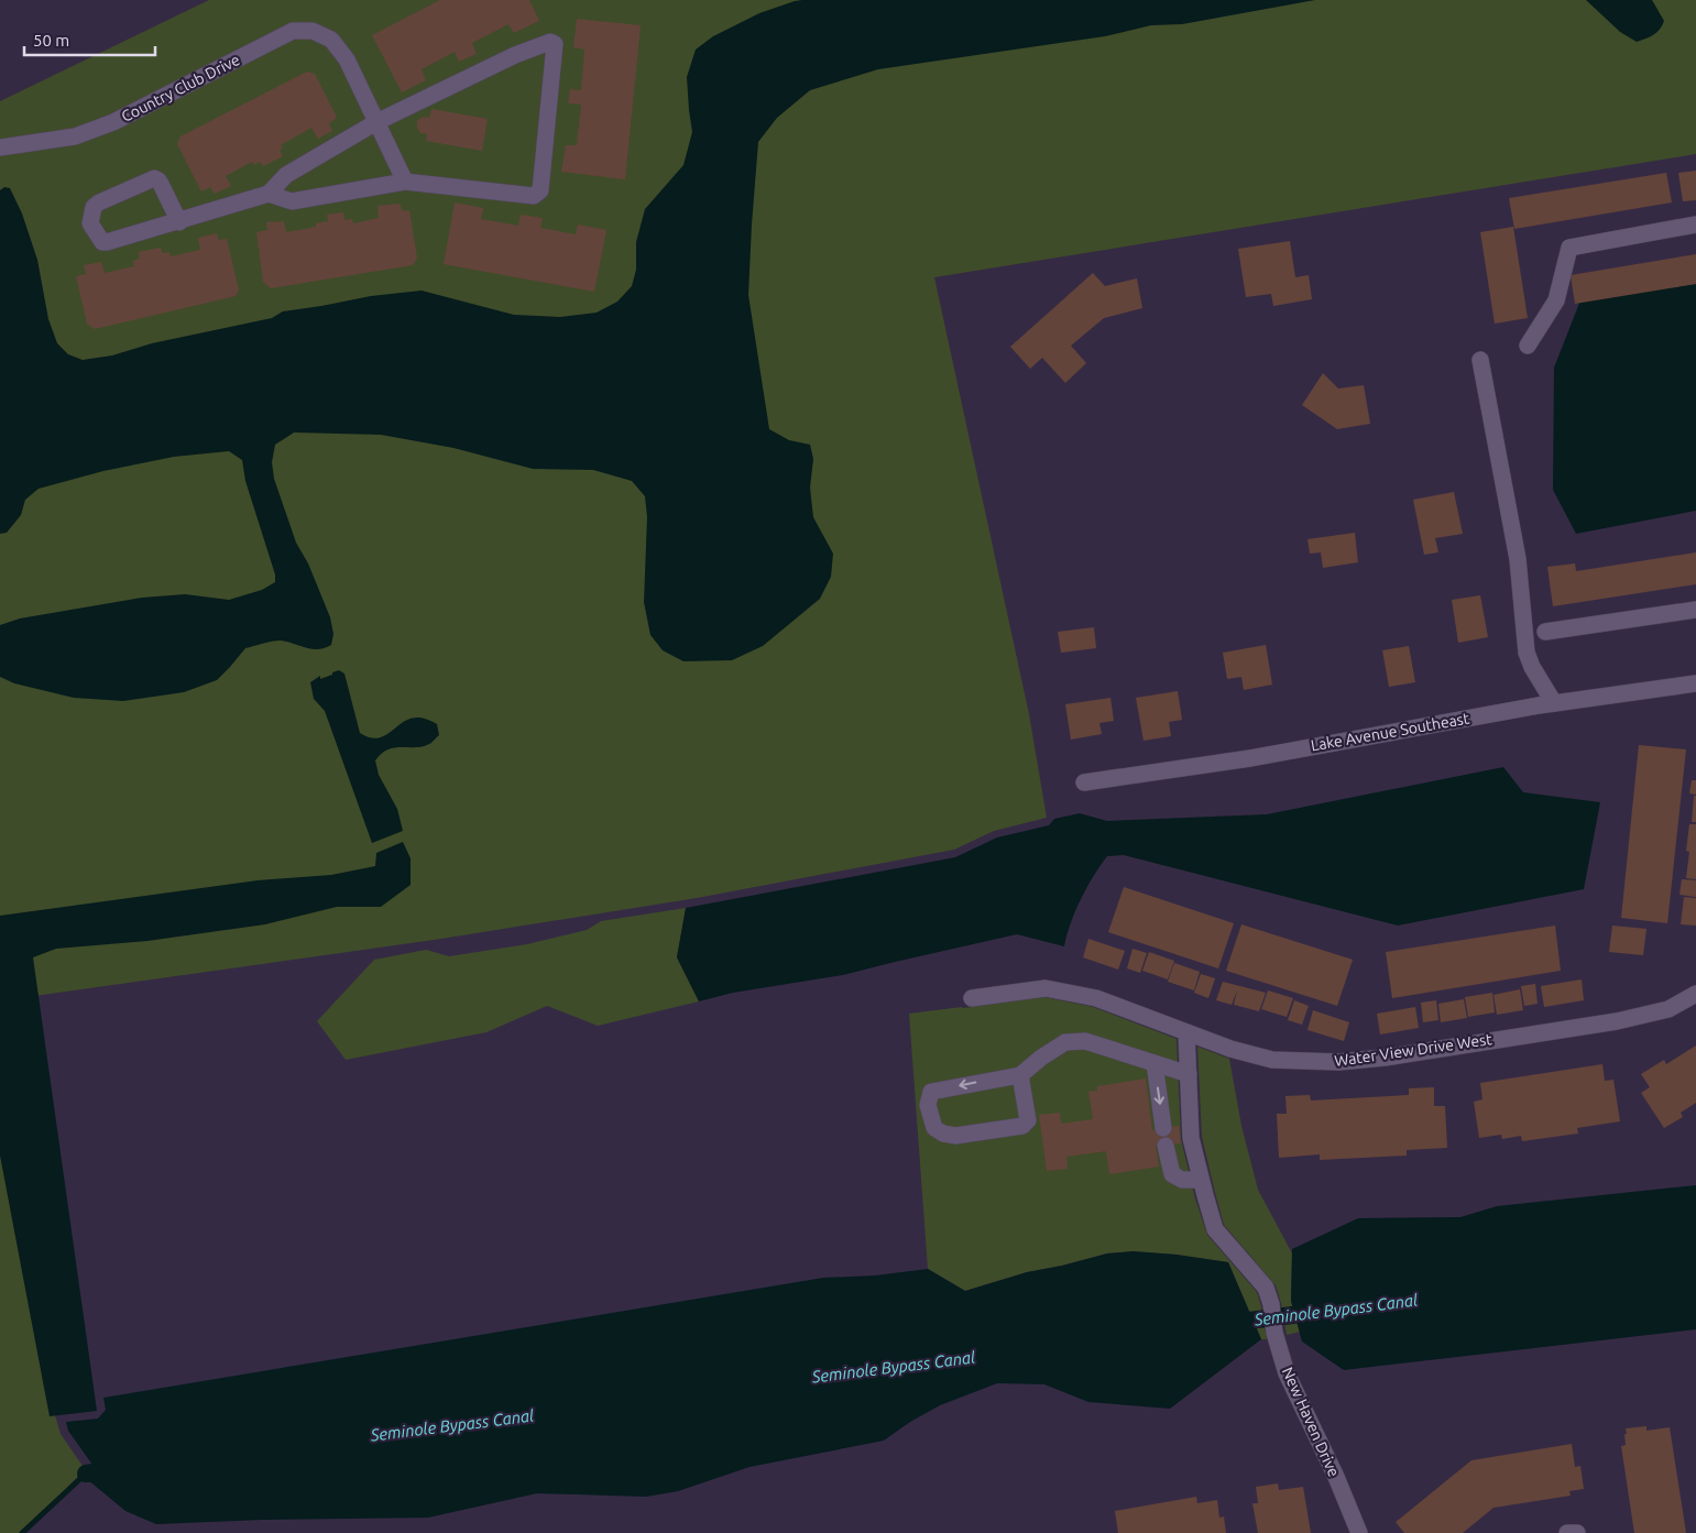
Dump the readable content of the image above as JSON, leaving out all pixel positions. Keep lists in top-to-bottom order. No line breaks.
{"streets":{"street":["Country Club Drive","Lake Avenue Southeast","Water View Drive West","New Haven Drive"]},"crossings":[["Water View Drive West","New Haven Drive"]],"water":["Seminole Bypass Canal"],"scale_bar":"50 m"}
